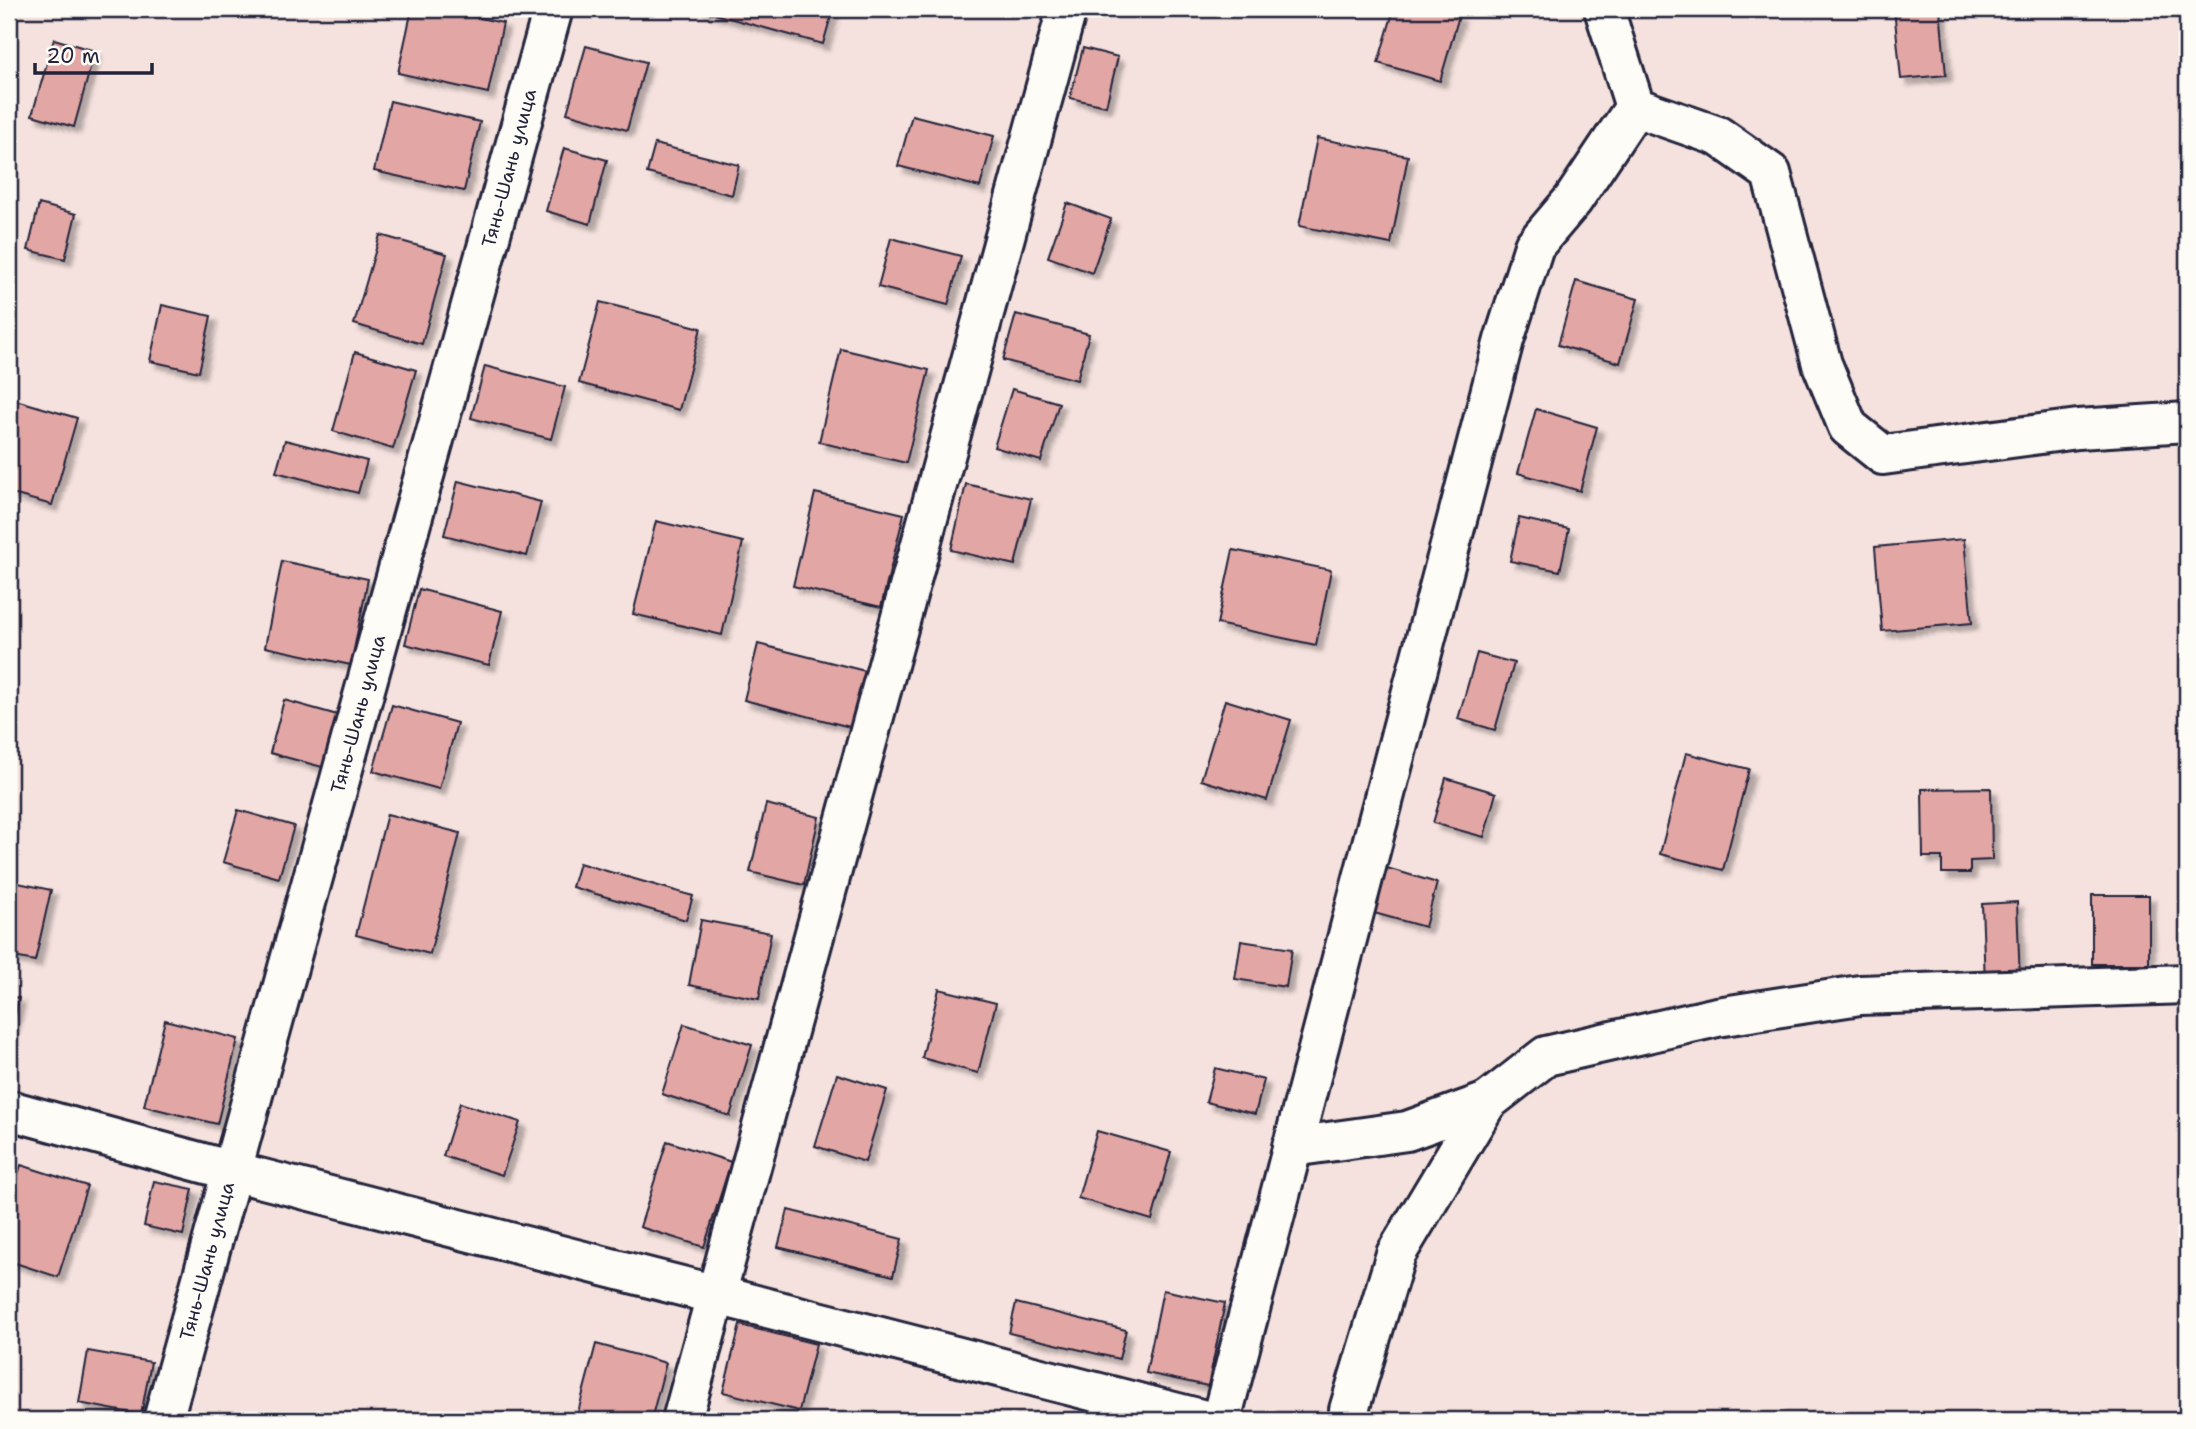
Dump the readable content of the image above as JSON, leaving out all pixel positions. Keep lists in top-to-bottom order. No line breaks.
{"streets":{"street":["Тянь-Шань улица"]},"scale_bar":"20 m"}
